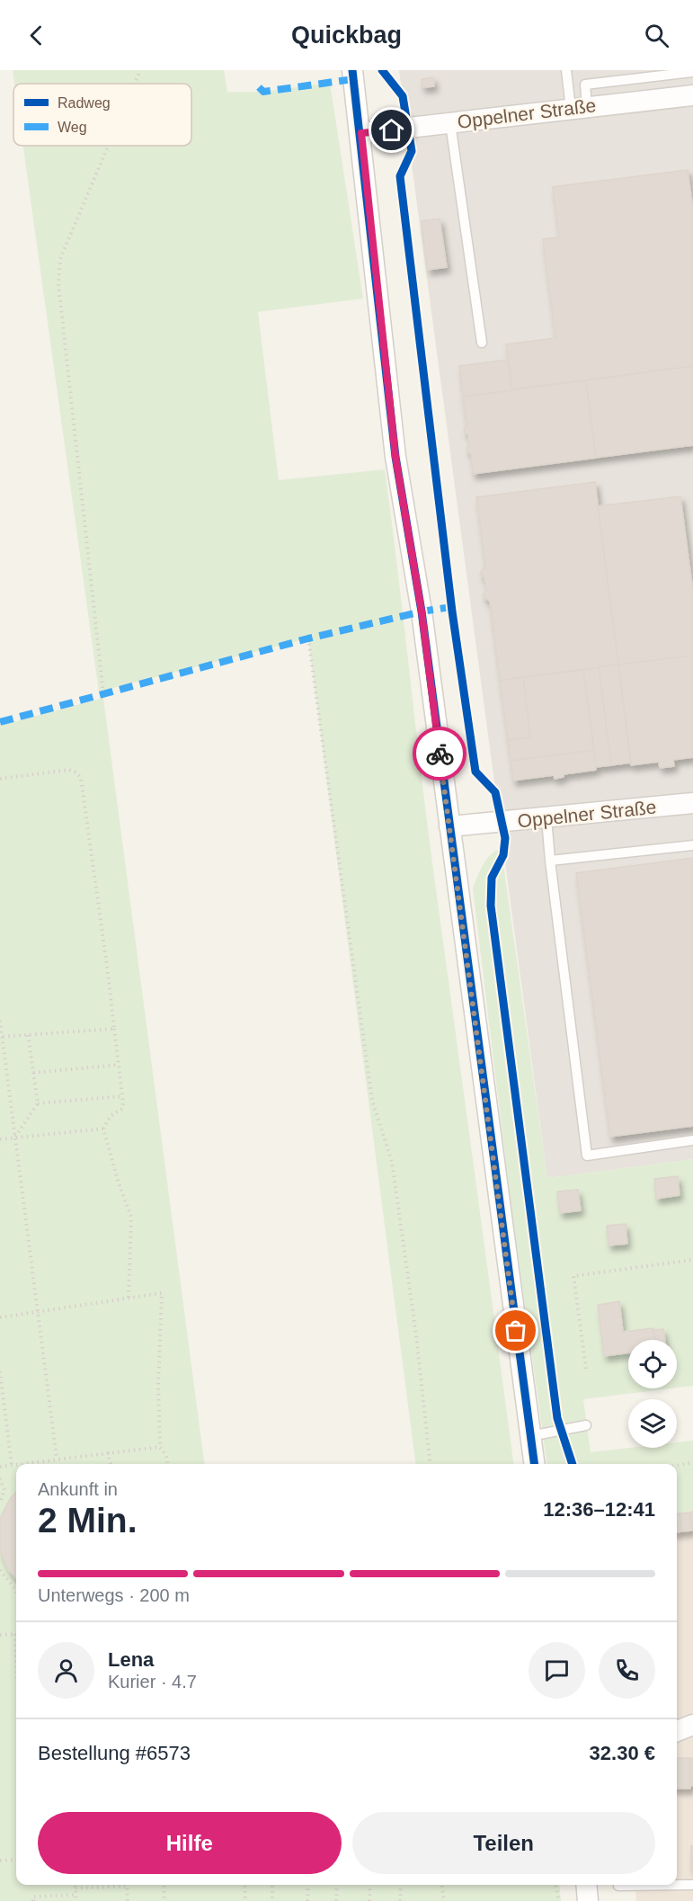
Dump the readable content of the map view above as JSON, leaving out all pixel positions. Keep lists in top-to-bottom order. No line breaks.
{"streets":{"street":["Oppelner Straße"]},"legend":["Radweg","Weg"],"page":{"header":"Quickbag","heading":["2 Min.","Ankunft in","12:36–12:41"],"panel":["Lena","Kurier · 4.7","Bestellung #6573","32.30 €"],"bar":"Unterwegs · 200 m","buttons":["Hilfe","Teilen"]}}
